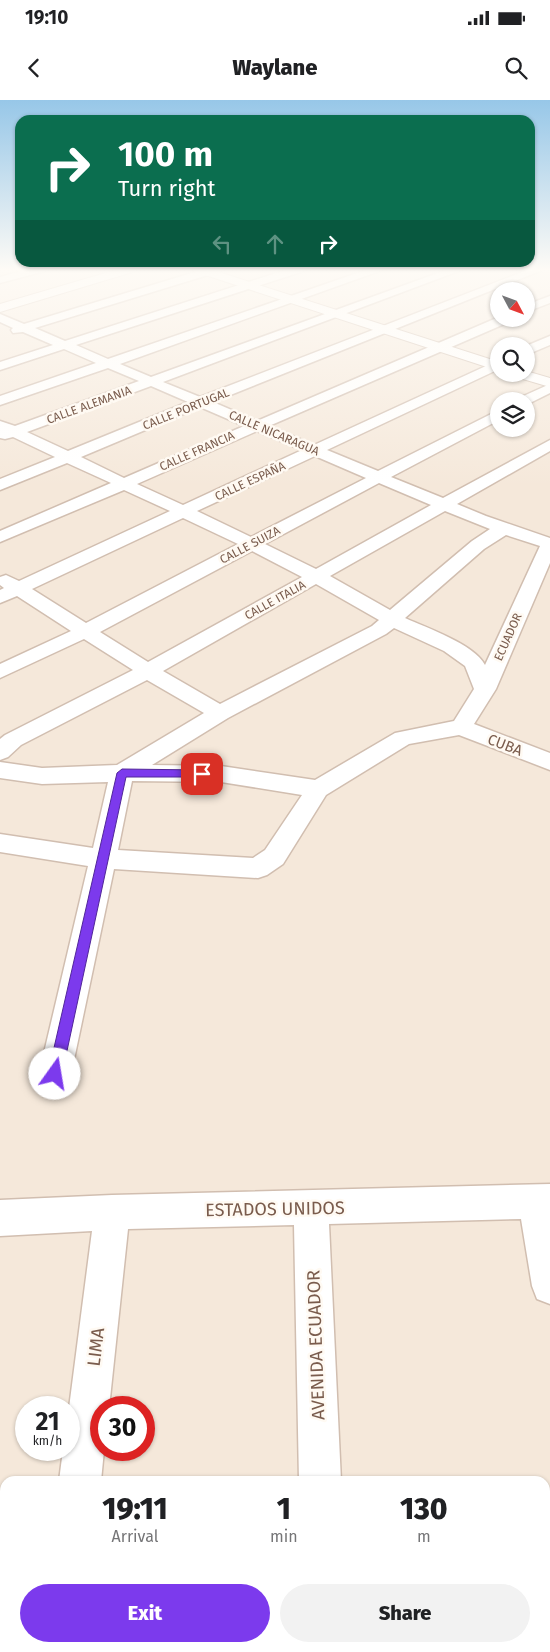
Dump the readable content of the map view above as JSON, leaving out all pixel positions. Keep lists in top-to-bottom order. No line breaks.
{"streets":{"street":["CALLE ALEMANIA","CALLE PORTUGAL","CALLE NICARAGUA","CALLE FRANCIA","CALLE ESPAÑA","CALLE SUIZA","CALLE ITALIA","ECUADOR","CUBA","ESTADOS UNIDOS","AVENIDA ECUADOR","LIMA"]},"crossings":[["CALLE ALEMANIA","CALLE NICARAGUA"],["CALLE PORTUGAL","CALLE NICARAGUA"],["CALLE NICARAGUA","CALLE FRANCIA"],["CALLE NICARAGUA","CALLE ESPAÑA"],["CALLE NICARAGUA","CALLE SUIZA"],["CALLE NICARAGUA","CALLE ITALIA"],["CALLE NICARAGUA","ECUADOR"],["ECUADOR","CUBA"],["ESTADOS UNIDOS","AVENIDA ECUADOR"],["ESTADOS UNIDOS","LIMA"]],"north":"bottom right","page":{"status":"19:10","header":"Waylane","turn":["100 m","Turn right"],"speed":"21 km/h","limit":"30","eta":["19:11","Arrival","1","min","130","m"],"buttons":["Exit","Share"]}}
